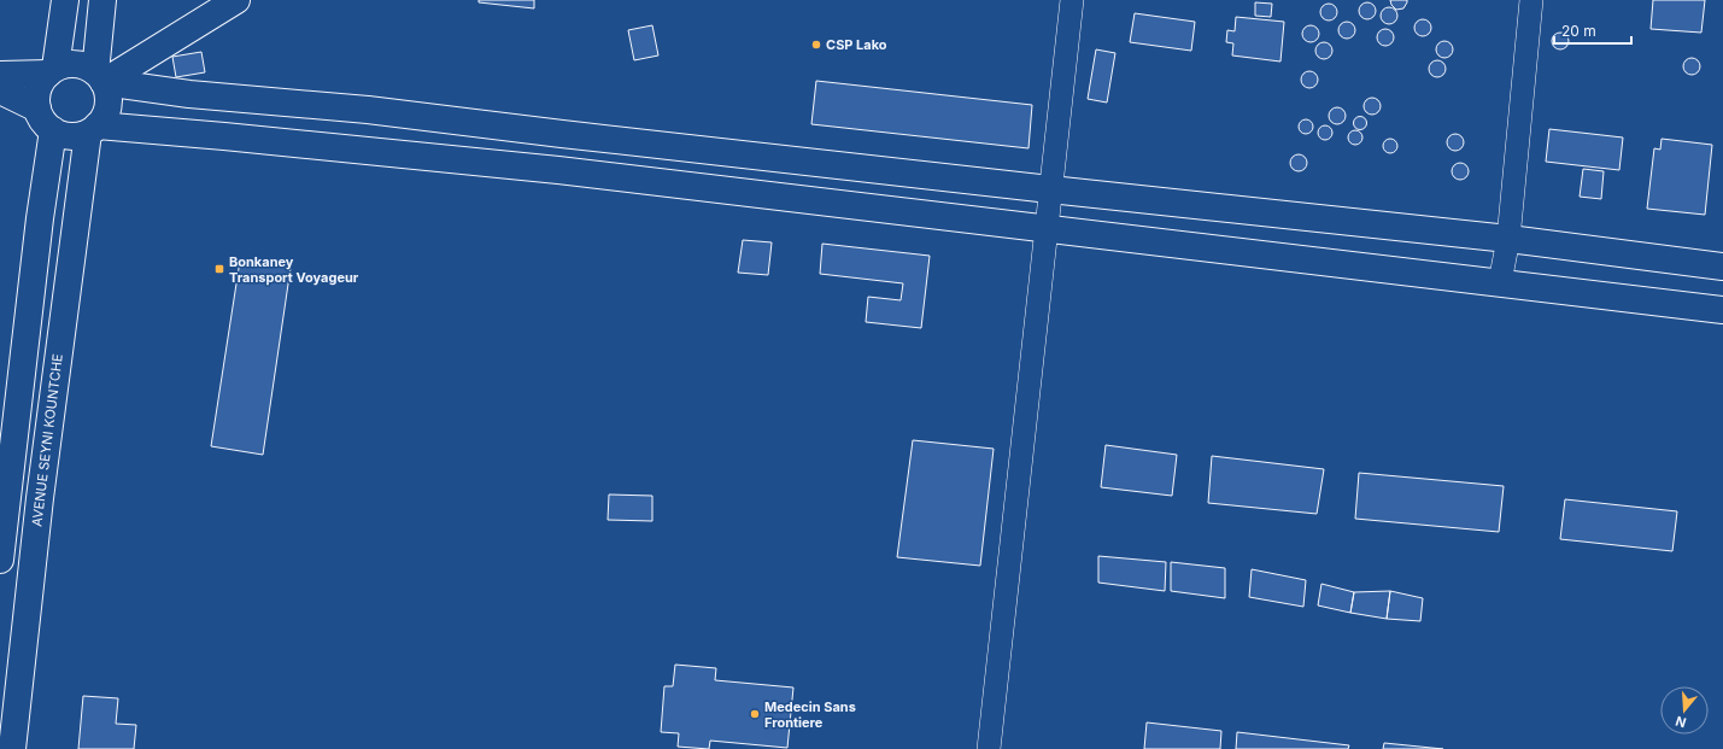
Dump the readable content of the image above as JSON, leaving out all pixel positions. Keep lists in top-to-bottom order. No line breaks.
{"streets":{"main road":["AVENUE SEYNI KOUNTCHE"]},"places":{"other":["CSP Lako","Medecin Sans Frontiere"],"transit":["Bonkaney Transport Voyageur"]},"scale_bar":"20 m","north":"bottom"}
